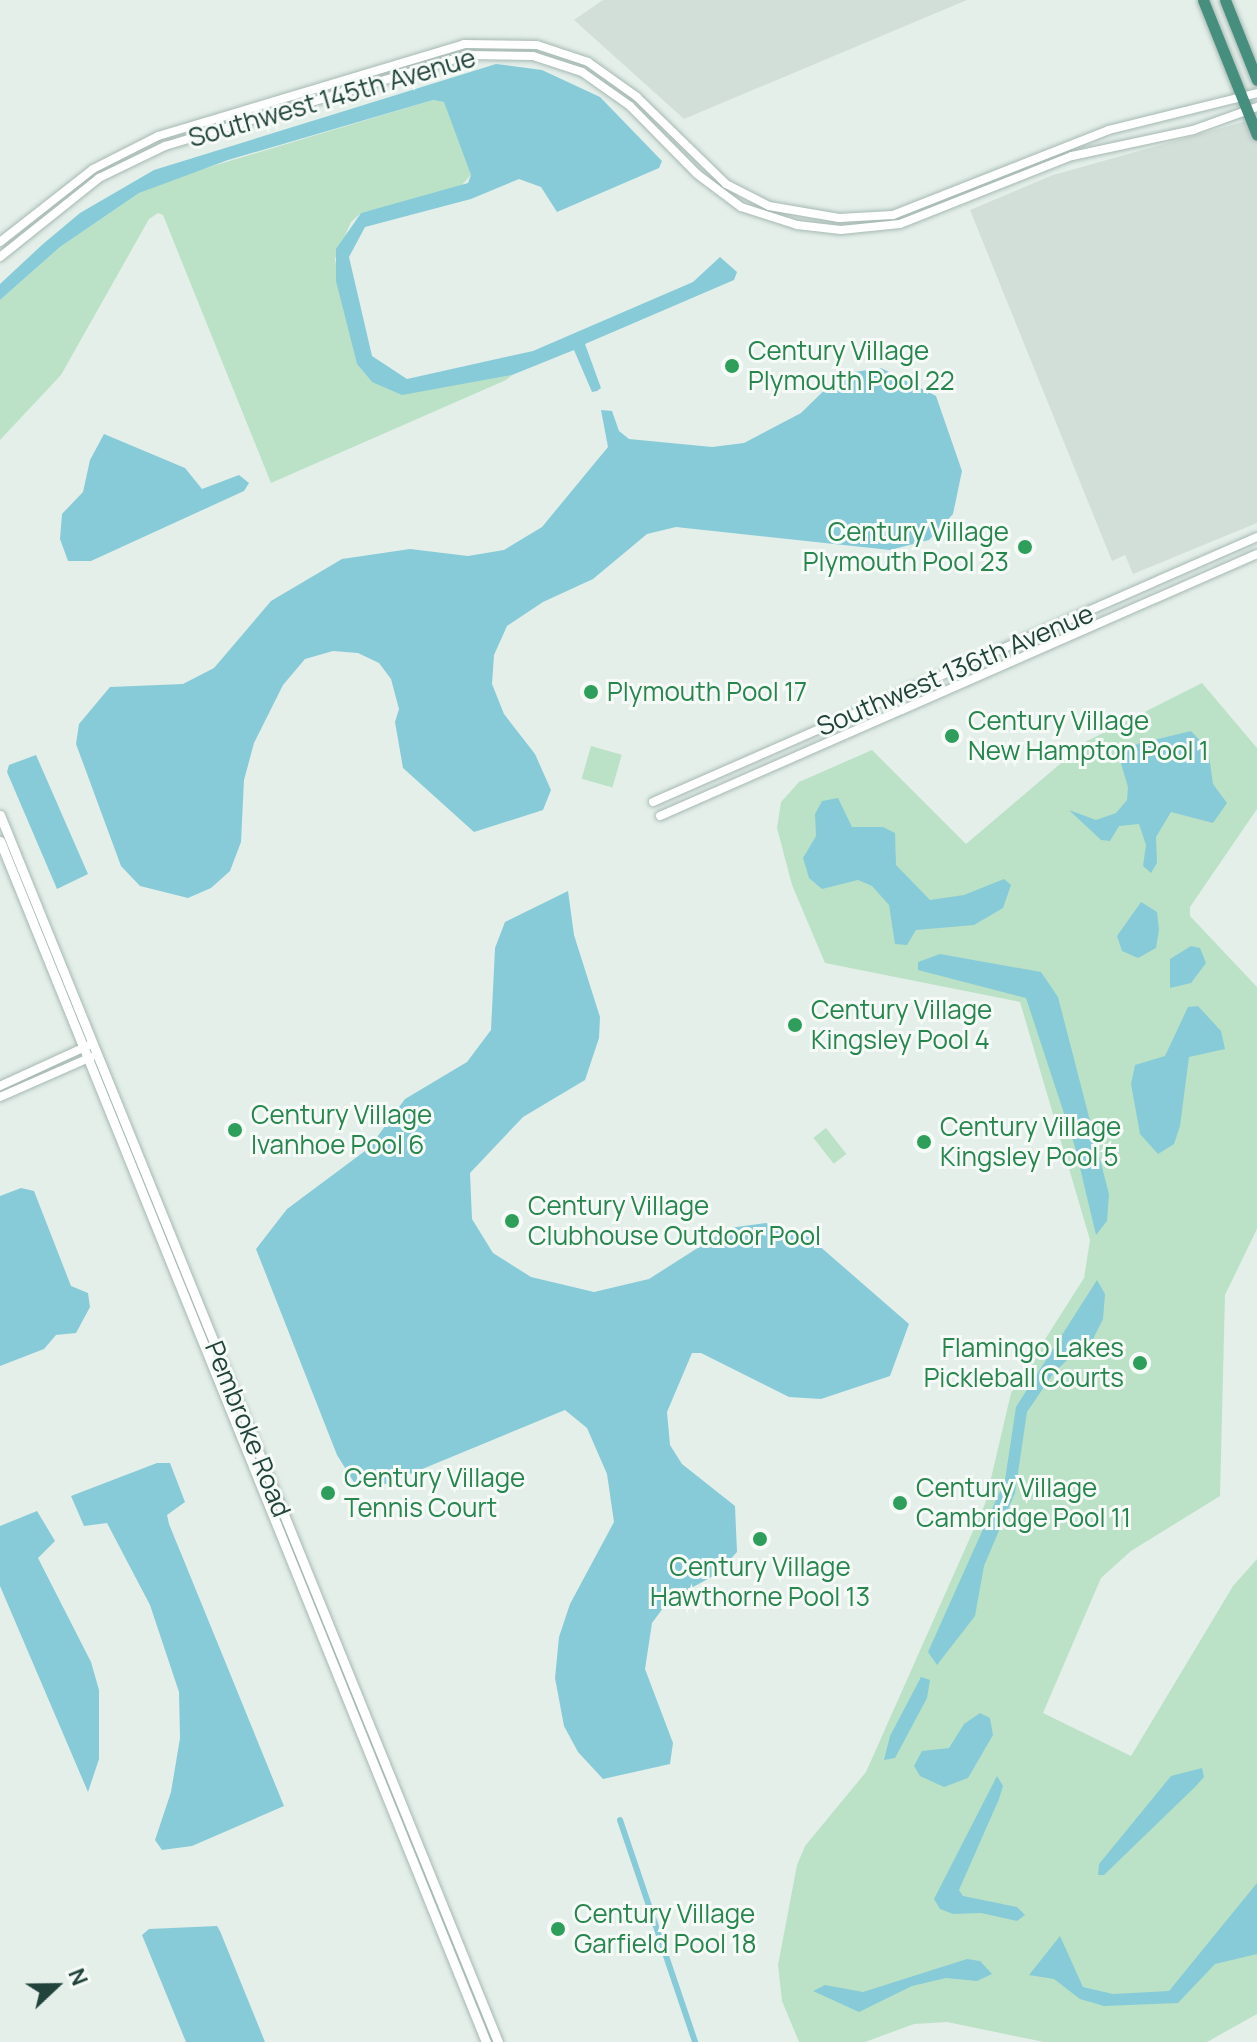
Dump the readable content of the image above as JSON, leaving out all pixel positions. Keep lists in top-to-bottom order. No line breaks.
{"streets":{"main road":["Pembroke Road"],"street":["Southwest 145th Avenue","Southwest 136th Avenue"]},"places":["Century Village Plymouth Pool 22","Century Village Plymouth Pool 23","Plymouth Pool 17","Century Village New Hampton Pool 1","Century Village Kingsley Pool 4","Century Village Ivanhoe Pool 6","Century Village Kingsley Pool 5","Century Village Clubhouse Outdoor Pool","Flamingo Lakes Pickleball Courts","Century Village Tennis Court","Century Village Cambridge Pool 11","Century Village Hawthorne Pool 13","Century Village Garfield Pool 18"],"north":"right"}
